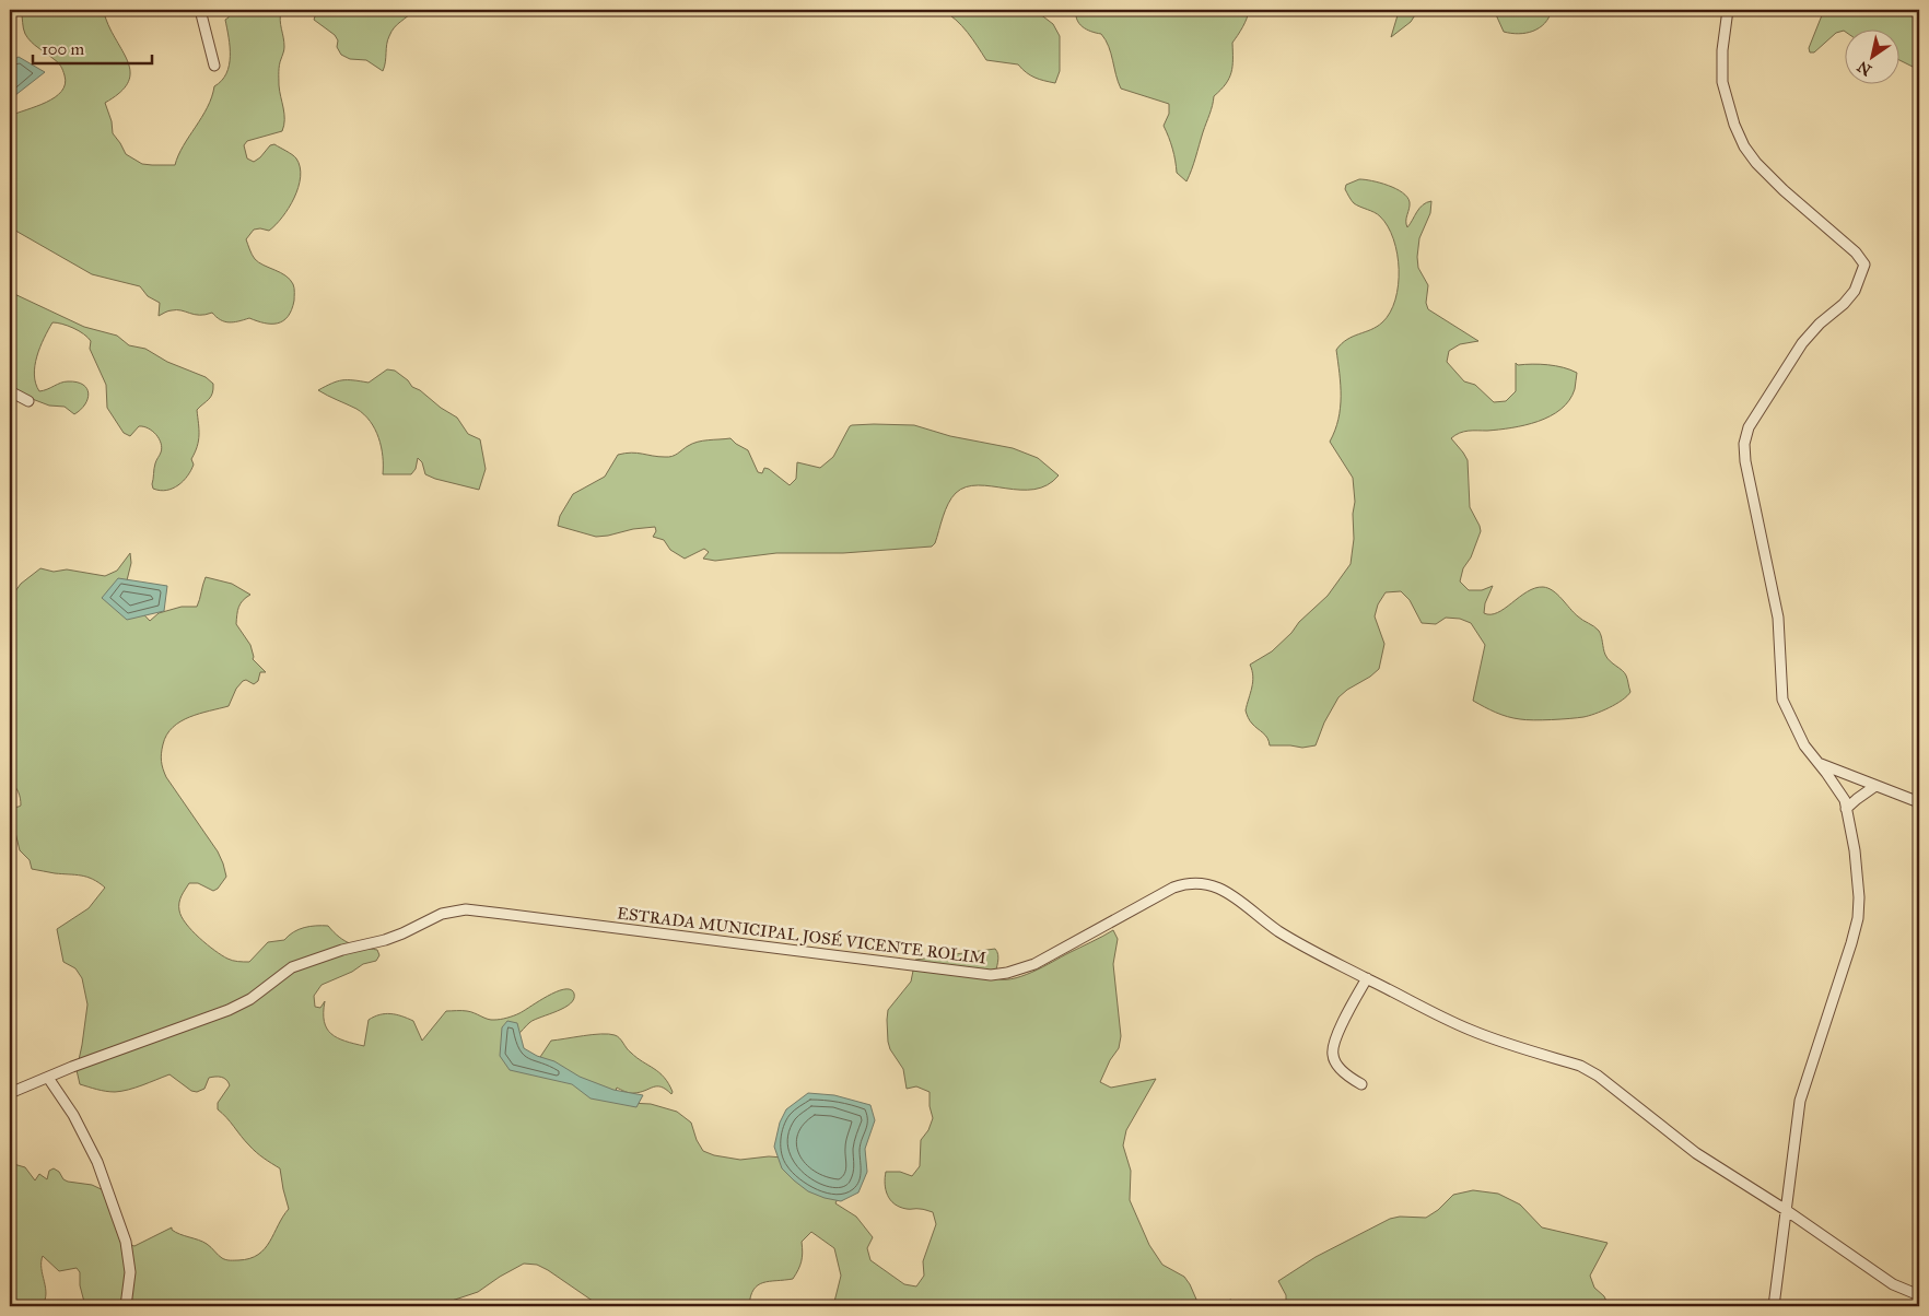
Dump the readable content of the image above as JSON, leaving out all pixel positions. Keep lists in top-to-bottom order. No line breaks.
{"streets":{"street":["ESTRADA MUNICIPAL JOSÉ VICENTE ROLIM"]},"scale_bar":"100 m","north":"bottom left"}
